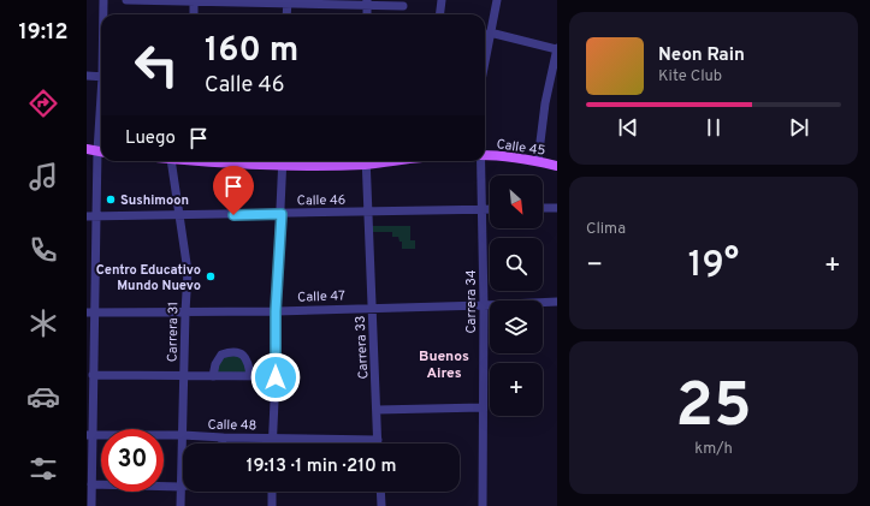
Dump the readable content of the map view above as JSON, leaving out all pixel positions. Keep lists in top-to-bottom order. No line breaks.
{"streets":{"main road":["Calle 45"],"street":["Calle 46","Calle 47","Carrera 34","Carrera 31","Carrera 33","Calle 48"]},"crossings":[["Calle 46","Carrera 34"],["Calle 46","Carrera 31"],["Calle 46","Carrera 33"],["Calle 47","Carrera 34"],["Calle 47","Carrera 31"],["Calle 47","Carrera 33"],["Carrera 31","Calle 48"],["Carrera 33","Calle 48"]],"districts":["Buenos Aires"],"places":["Sushimoon","Centro Educativo Mundo Nuevo"],"north":"bottom right","page":{"tabs":"19:12","turn":["160 m","Calle 46"],"song":["Neon Rain","Kite Club"],"then":"Luego","map_buttons":"+","tile":["Clima",["25","km/h"]],"heat":["−","19°","+"],"limit":"30","trip":"19:13 · 1 min · 210 m"}}
